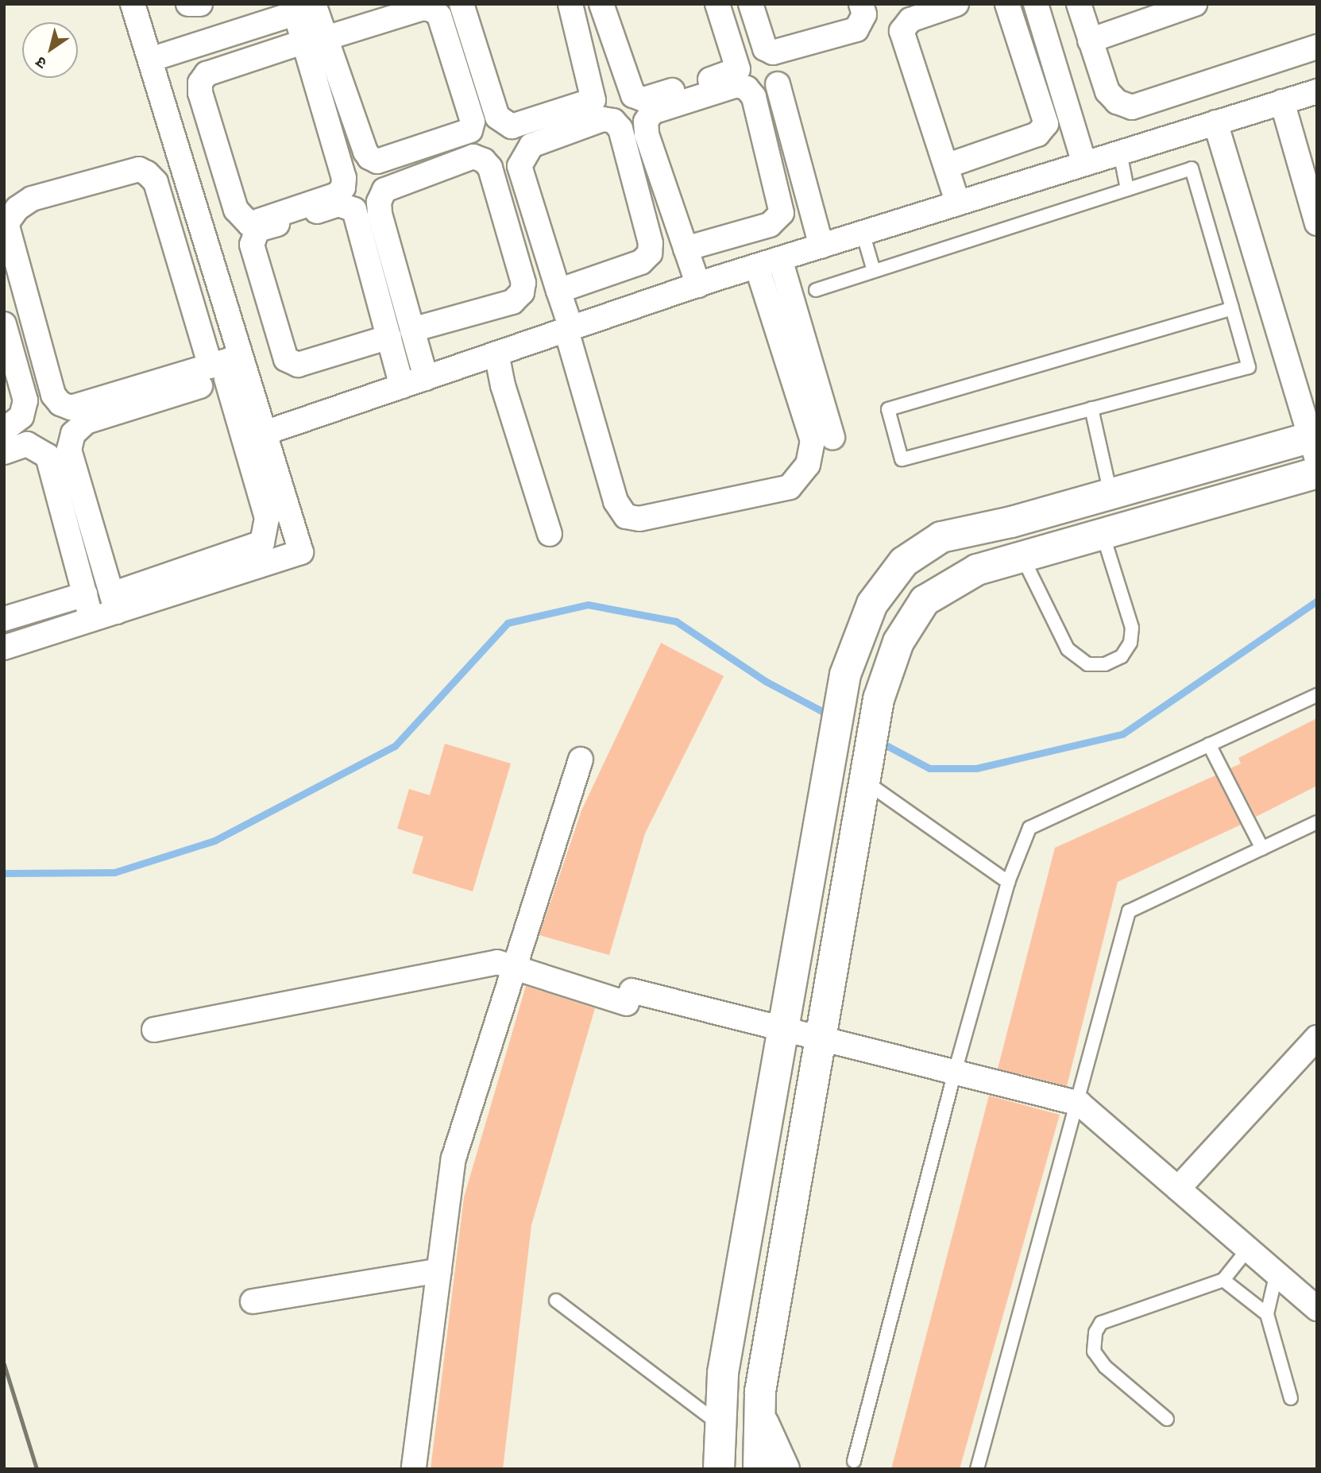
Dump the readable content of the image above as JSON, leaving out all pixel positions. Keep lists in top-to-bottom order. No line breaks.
{"north":"bottom left"}
